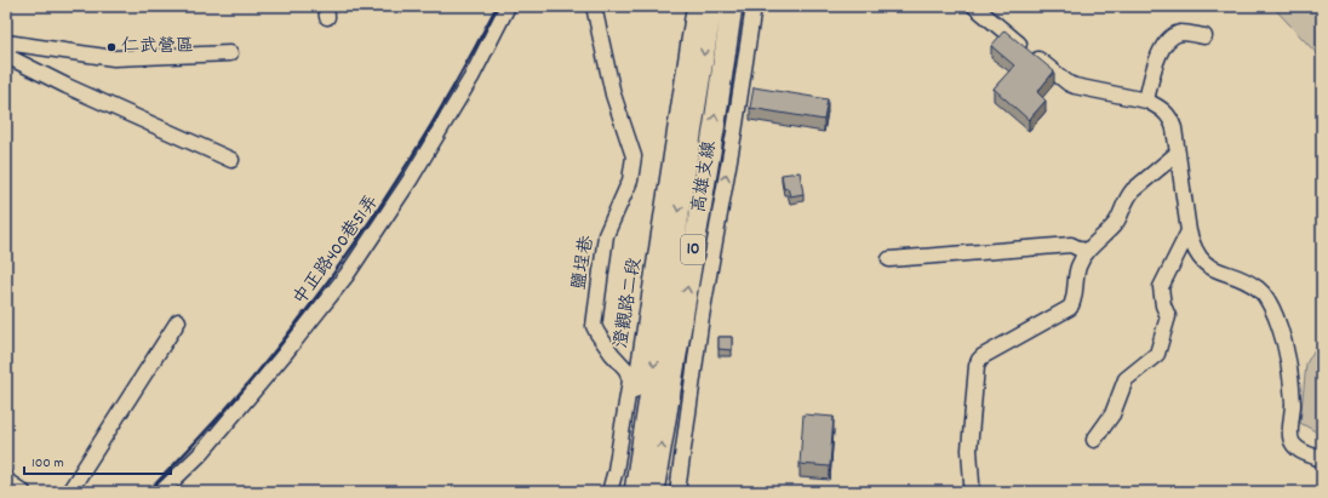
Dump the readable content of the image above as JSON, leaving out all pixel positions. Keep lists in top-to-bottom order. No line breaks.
{"streets":{"highway":["高雄支線","10"],"street":["中正路400巷51弄","鹽埕巷","澄觀路二段"]},"places":["仁武營區"],"scale_bar":"100 m"}
